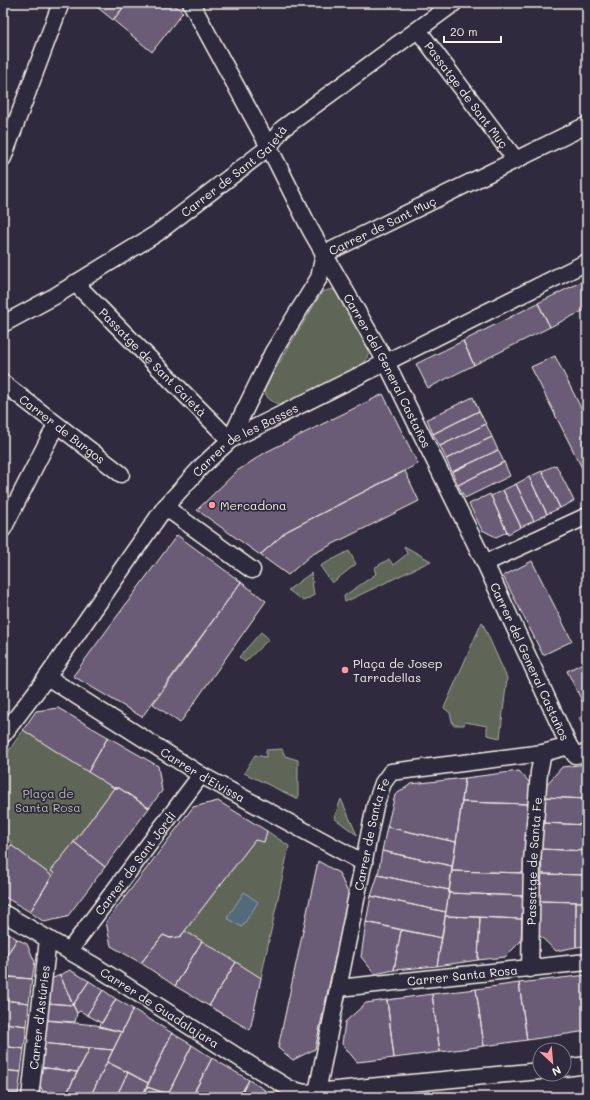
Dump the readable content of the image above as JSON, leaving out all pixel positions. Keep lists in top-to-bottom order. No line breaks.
{"streets":{"street":["Passatge de Sant Muç","Carrer de Sant Gaietà","Carrer de Sant Muç","Passatge de Sant Gaietà","Carrer del General Castaños","Carrer de Burgos","Carrer de les Basses","Carrer d'Eivissa","Carrer de Santa Fe","Passatge de Santa Fe","Carrer de Sant Jordi","Carrer Santa Rosa","Carrer de Guadalajara","Carrer d'Astúries"]},"crossings":[["Passatge de Sant Muç","Carrer de Sant Gaietà"],["Passatge de Sant Muç","Carrer de Sant Muç"],["Carrer de Sant Gaietà","Passatge de Sant Gaietà"],["Carrer de Sant Gaietà","Carrer del General Castaños"],["Carrer de Sant Muç","Passatge de Sant Gaietà"],["Carrer de Sant Muç","Carrer del General Castaños"],["Carrer de Sant Muç","Carrer de les Basses"],["Passatge de Sant Gaietà","Carrer de les Basses"],["Carrer del General Castaños","Carrer de les Basses"],["Carrer del General Castaños","Carrer de Santa Fe"],["Carrer de les Basses","Carrer d'Eivissa"],["Carrer d'Eivissa","Carrer de Santa Fe"],["Carrer d'Eivissa","Carrer de Sant Jordi"],["Carrer de Santa Fe","Passatge de Santa Fe"],["Carrer de Santa Fe","Carrer Santa Rosa"],["Carrer de Santa Fe","Carrer de Guadalajara"],["Passatge de Santa Fe","Carrer Santa Rosa"],["Carrer de Sant Jordi","Carrer de Guadalajara"],["Carrer de Guadalajara","Carrer d'Astúries"]],"parks":["Plaça de Santa Rosa"],"places":["Mercadona","Plaça de Josep Tarradellas"],"scale_bar":"20 m","north":"bottom right"}
